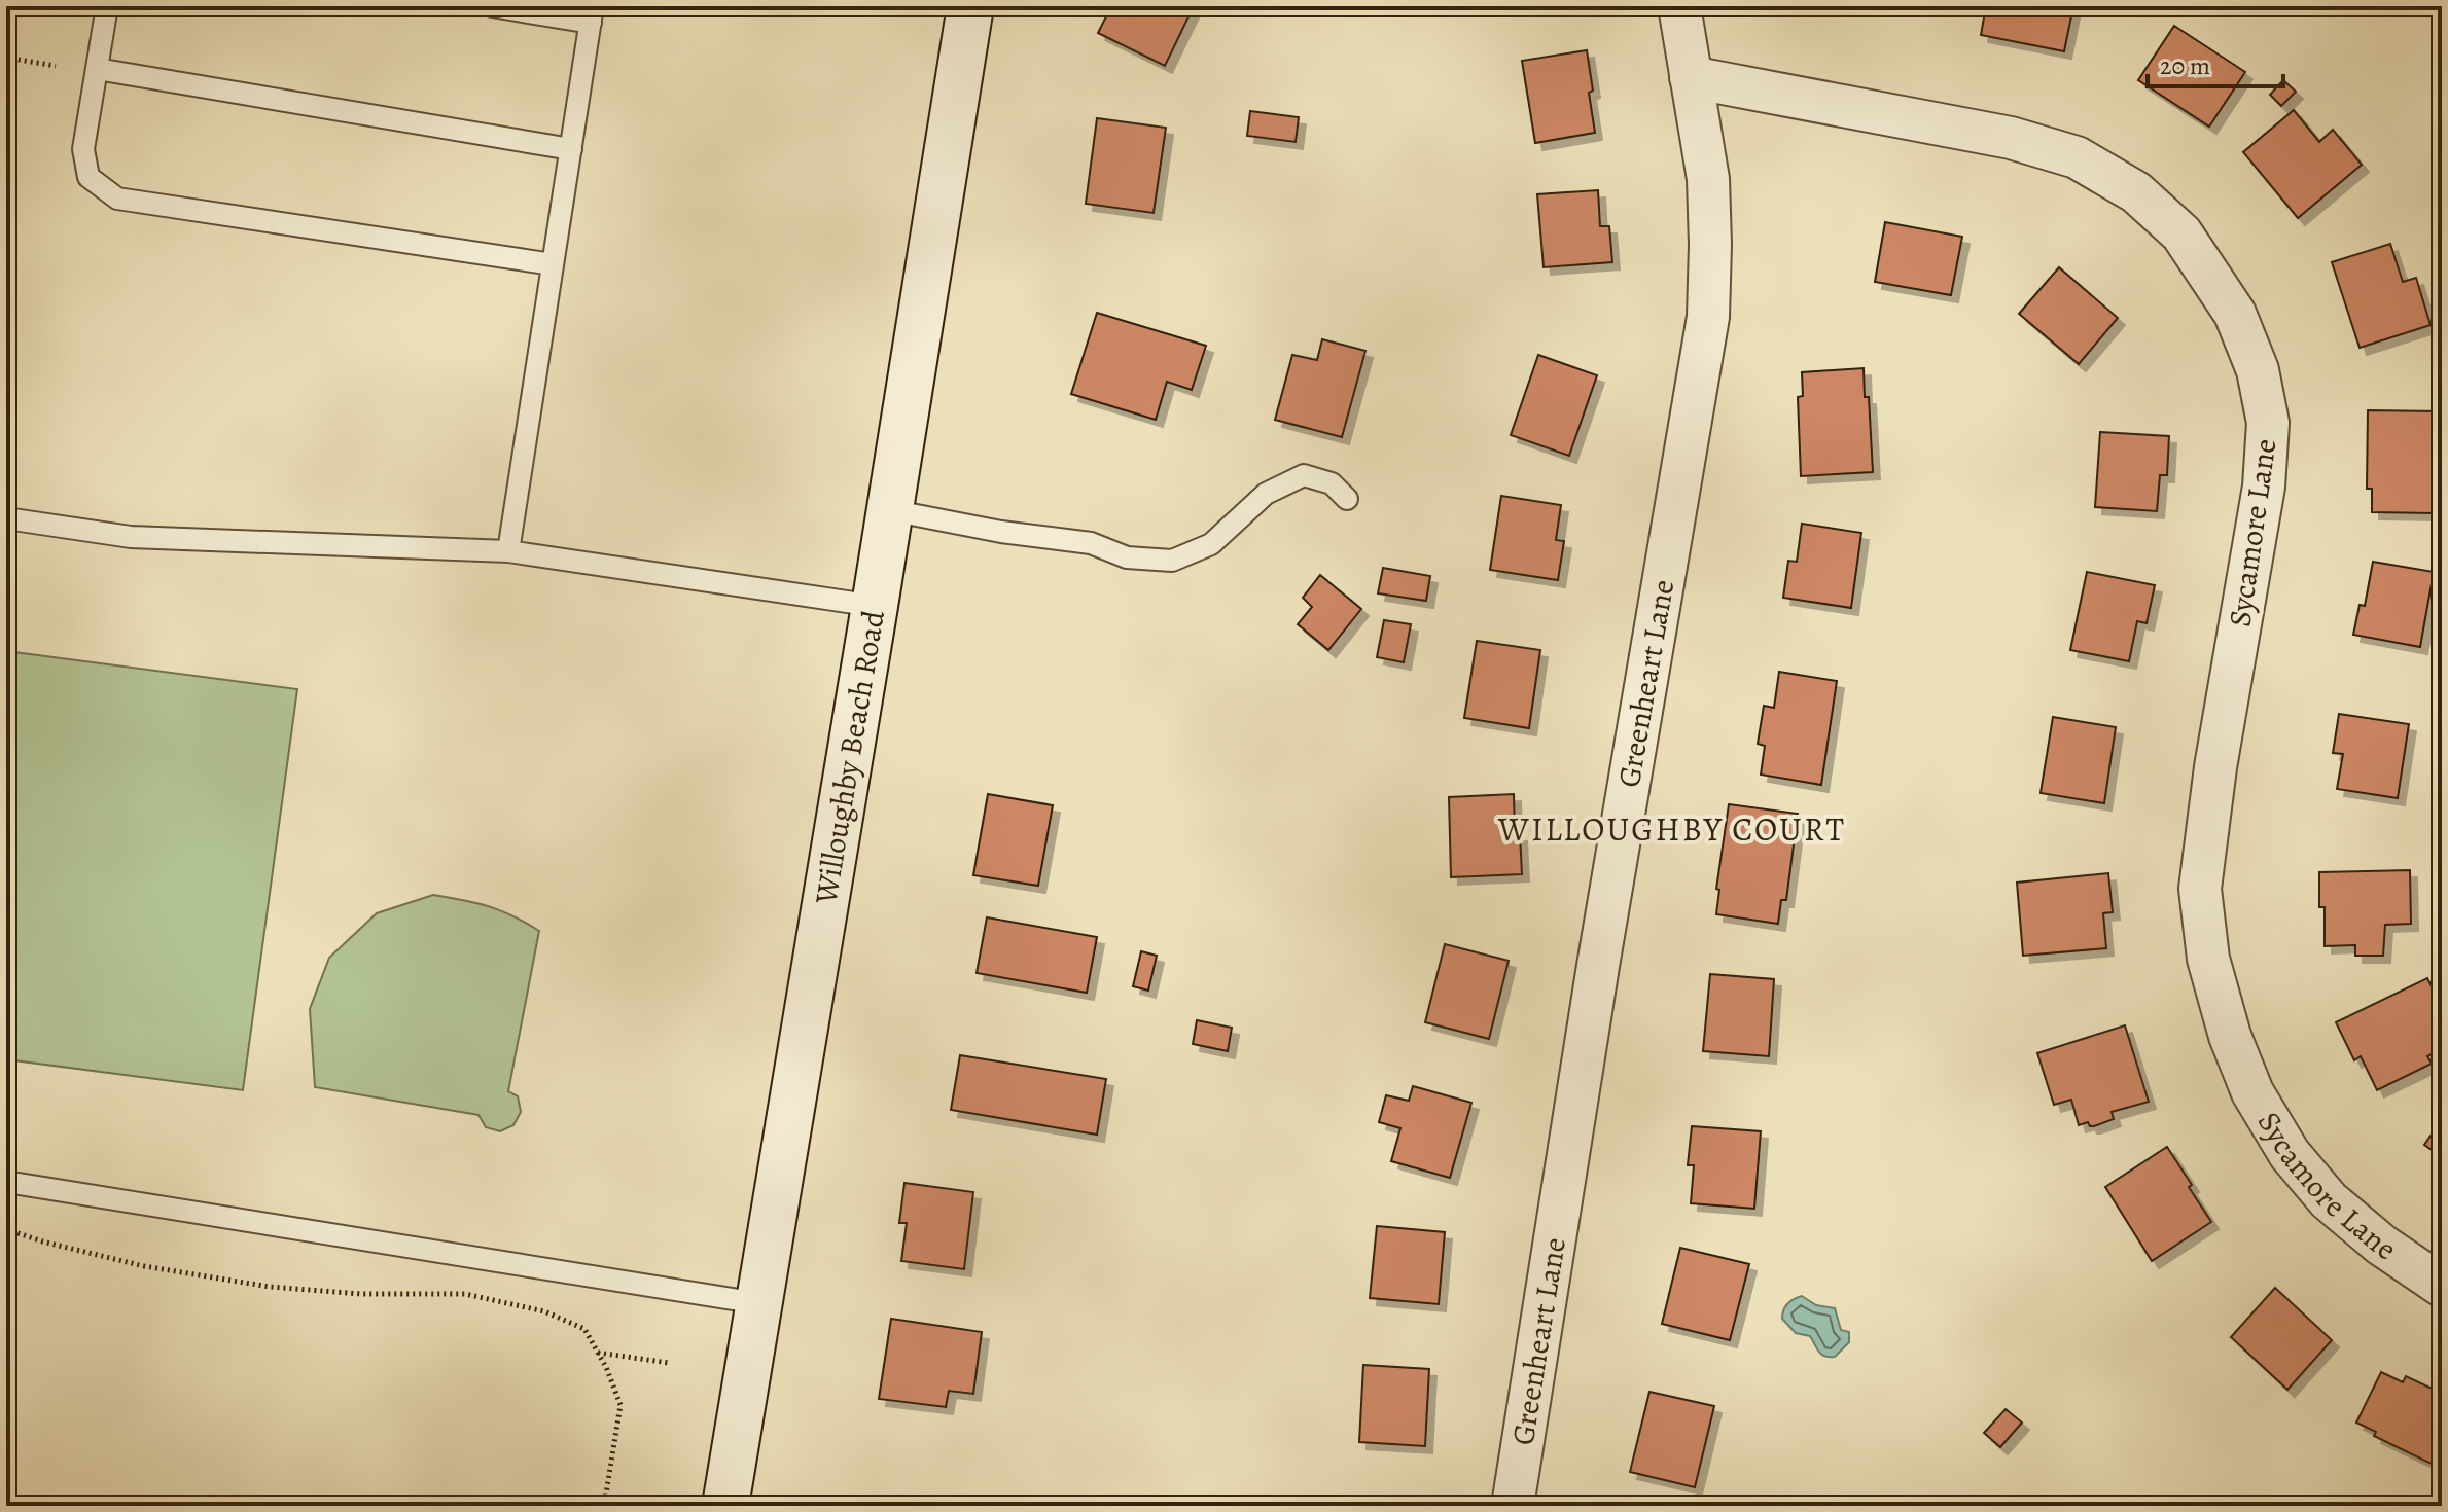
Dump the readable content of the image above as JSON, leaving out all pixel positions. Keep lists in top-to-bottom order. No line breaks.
{"streets":{"street":["Sycamore Lane","Greenheart Lane","Willoughby Beach Road"]},"crossings":[["Sycamore Lane","Greenheart Lane"]],"districts":["WILLOUGHBY COURT"],"scale_bar":"20 m"}
